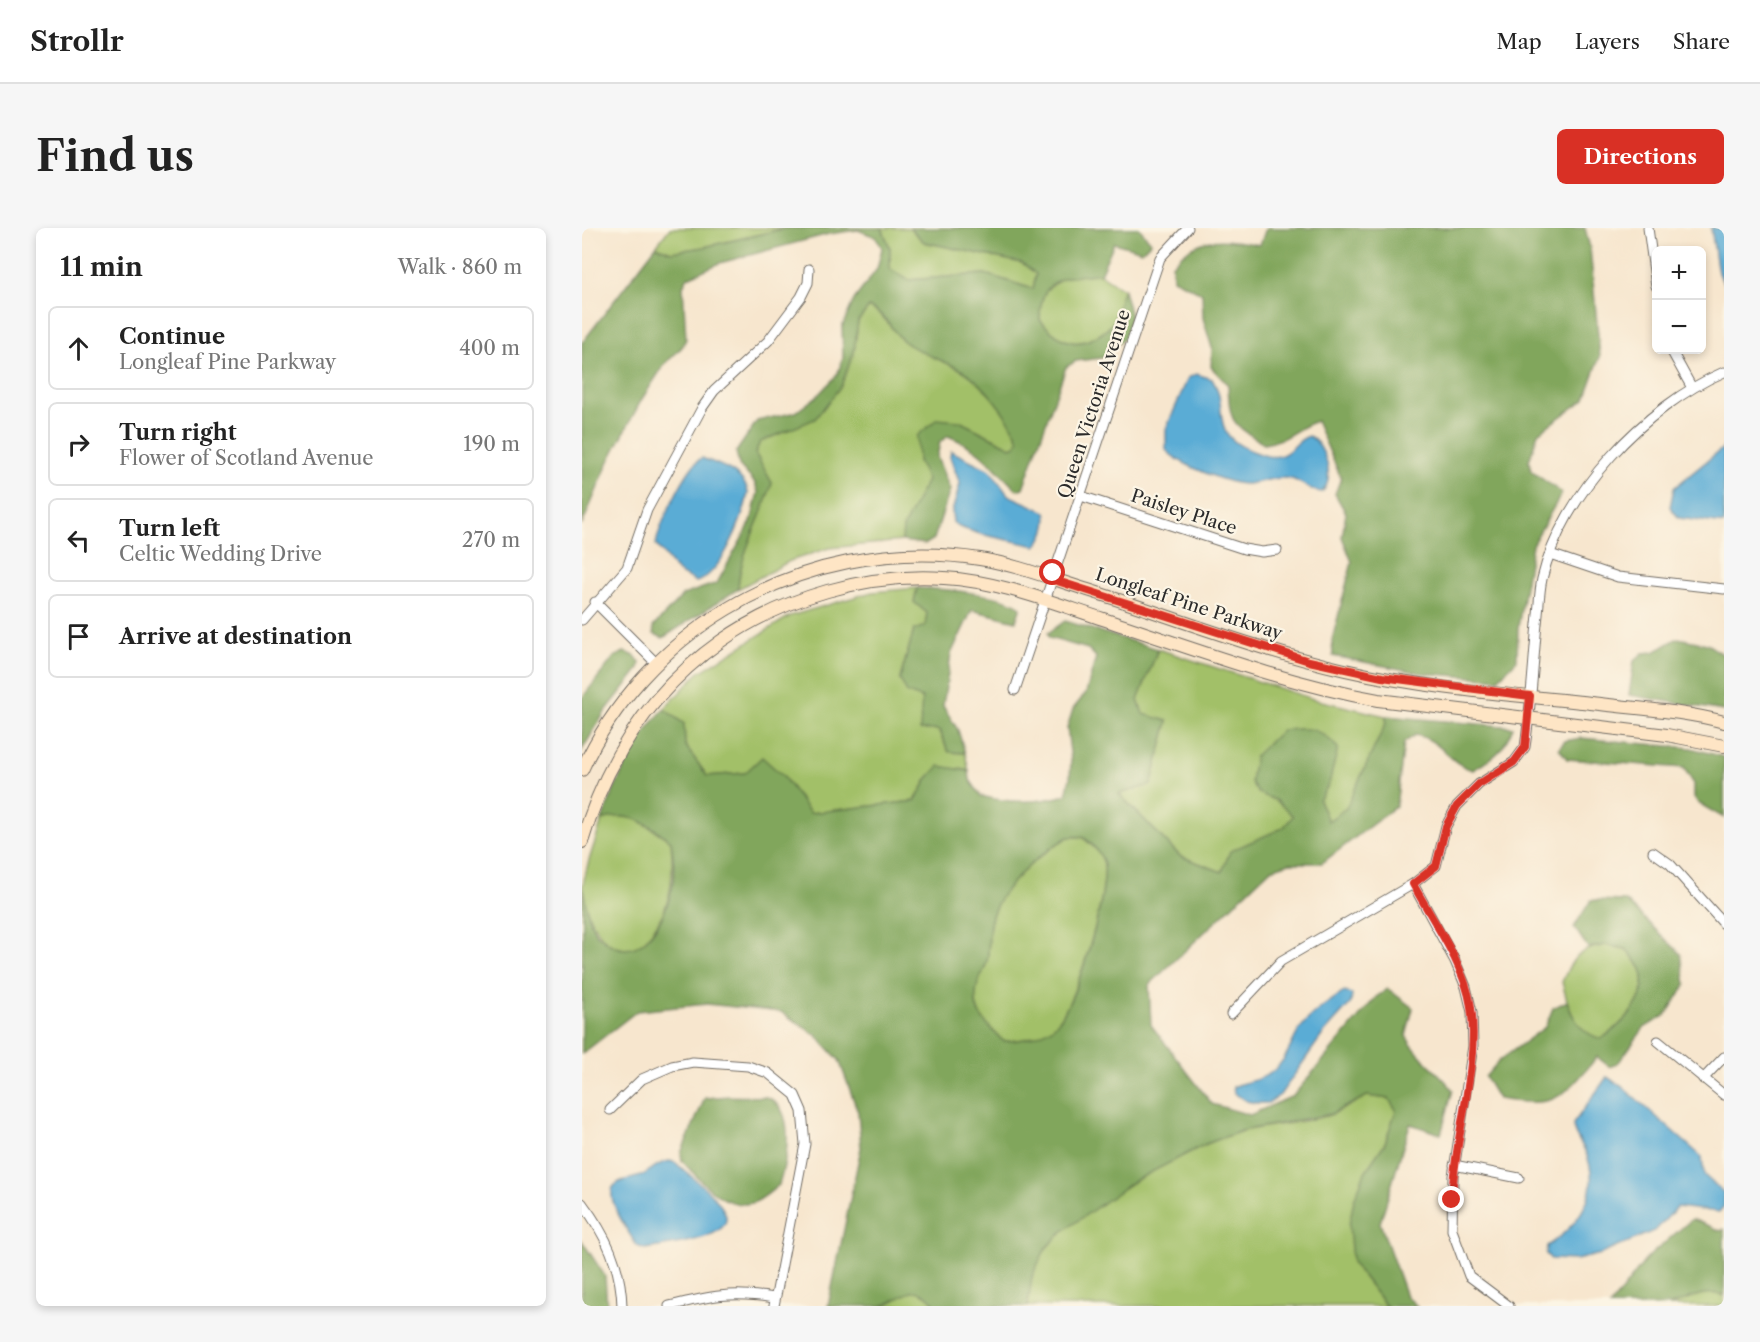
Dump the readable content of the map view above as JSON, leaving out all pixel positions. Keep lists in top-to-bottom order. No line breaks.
{"streets":{"main road":["Longleaf Pine Parkway"],"street":["Queen Victoria Avenue","Paisley Place"]},"crossings":[["Queen Victoria Avenue","Paisley Place"],["Queen Victoria Avenue","Longleaf Pine Parkway"]],"page":{"header":"Strollr","nav":["Map","Layers","Share"],"buttons":"Directions","title":"Find us","heading":["11 min","Walk · 860 m"],"map_buttons":["+","−"],"list":[["Continue","Longleaf Pine Parkway","400 m"],["Turn right","Flower of Scotland Avenue","190 m"],["Turn left","Celtic Wedding Drive","270 m"],"Arrive at destination"]}}
